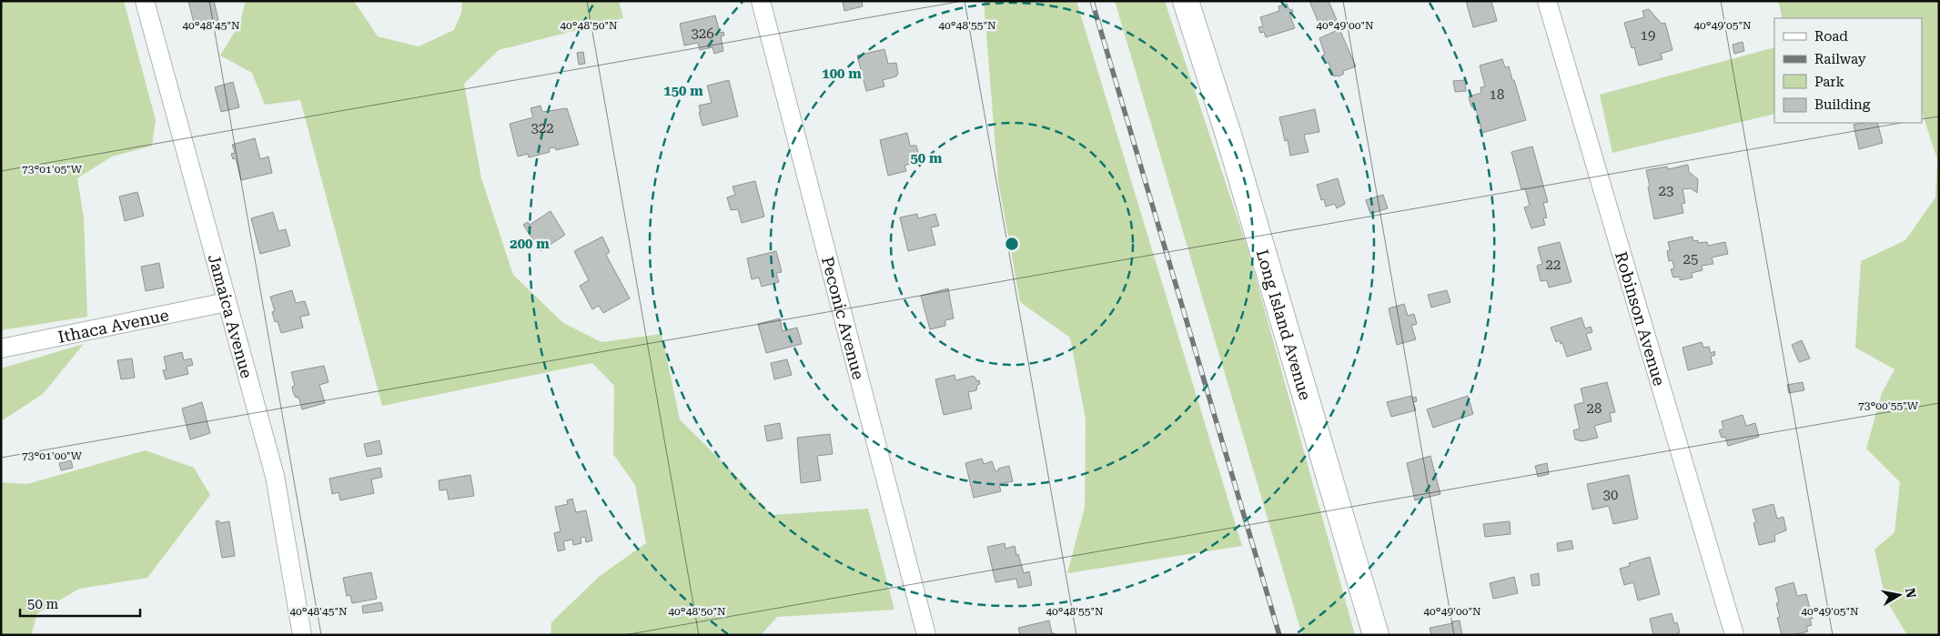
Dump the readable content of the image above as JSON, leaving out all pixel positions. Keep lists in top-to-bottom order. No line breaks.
{"streets":{"street":["Jamaica Avenue","Peconic Avenue","Robinson Avenue","Long Island Avenue","Ithaca Avenue"]},"crossings":[["Jamaica Avenue","Ithaca Avenue"]],"house_numbers":["326","19","18","322","23","25","22","28","30"],"legend":["Road","Railway","Park","Building"],"scale_bar":"50 m","north":"right","coordinates":["40°48'45\"N","40°48'50\"N","40°49'00\"N","40°49'05\"N","40°48'55\"N","73°01'05\"W","73°00'55\"W","73°01'00\"W"],"rings":["100 m","150 m","50 m","200 m"]}
